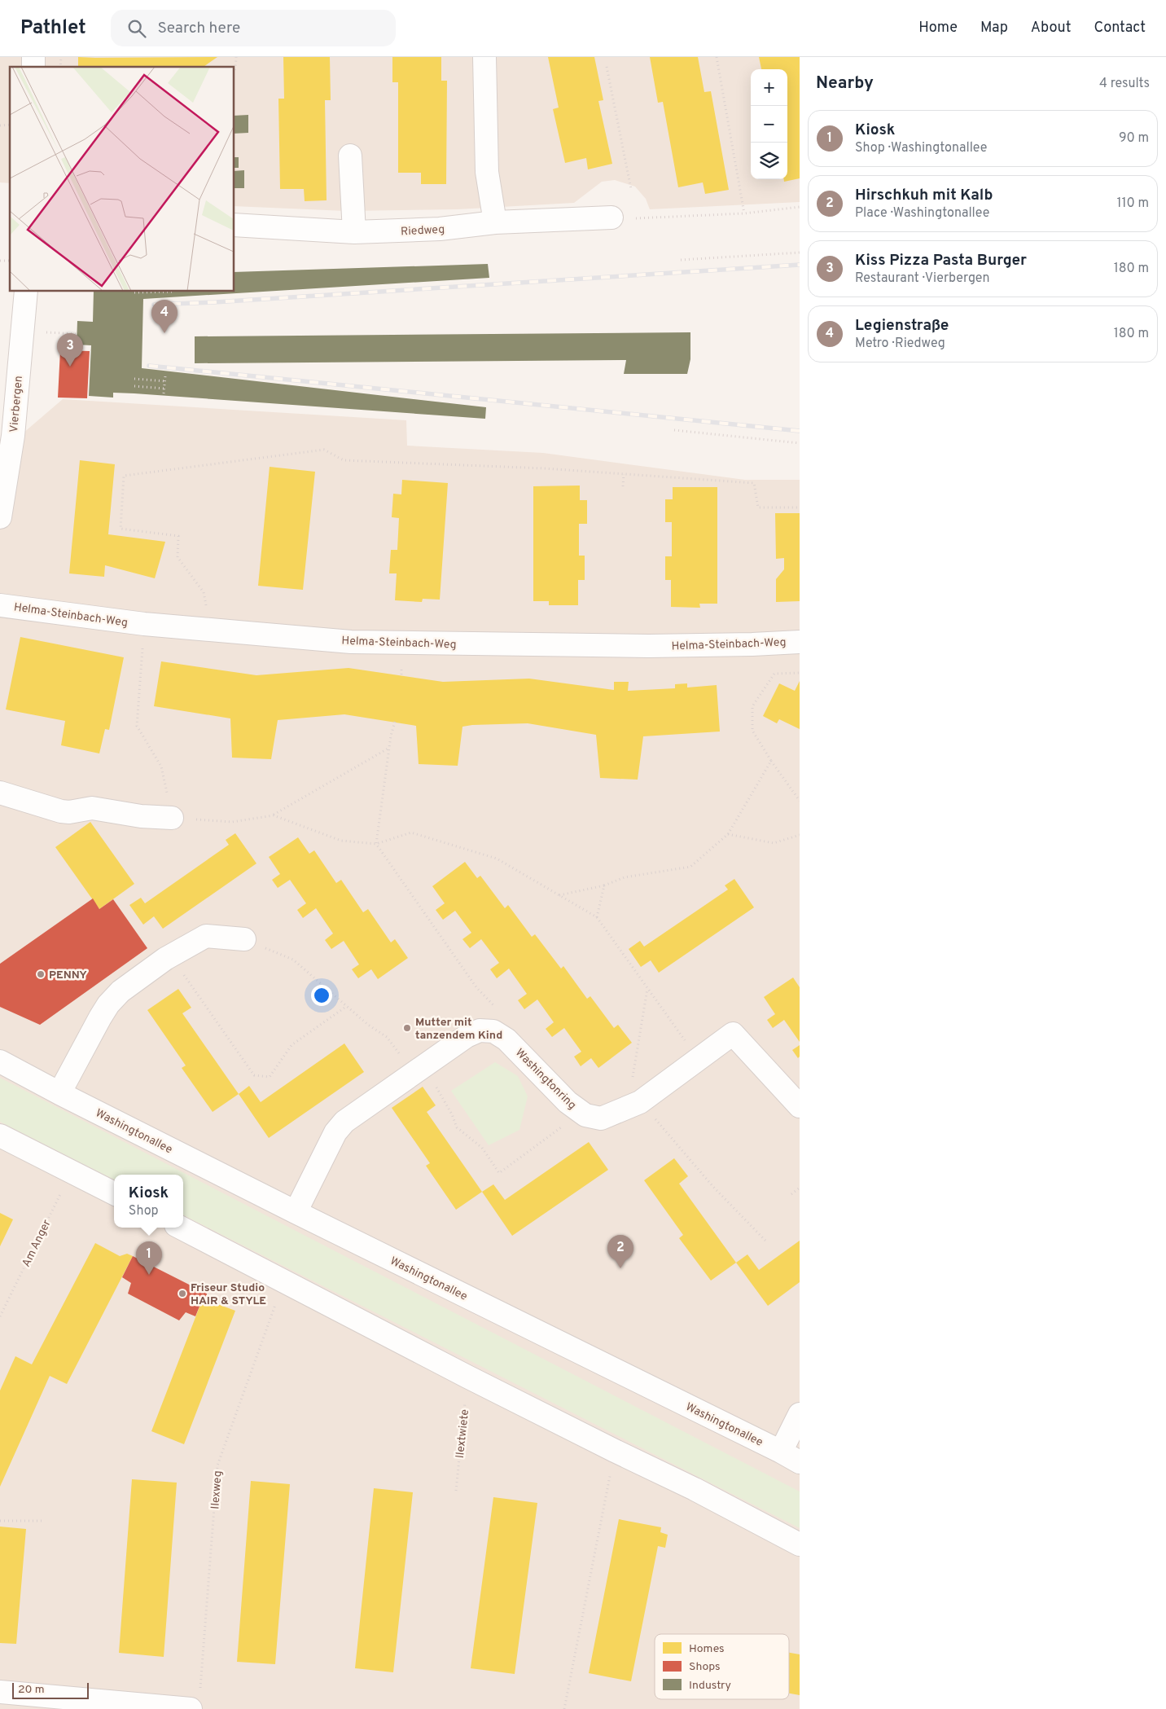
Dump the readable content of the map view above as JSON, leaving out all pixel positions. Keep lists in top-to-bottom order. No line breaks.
{"streets":{"street":["Riedweg","Vierbergen","Helma-Steinbach-Weg","Washingtonring","Washingtonallee"],"path":["Am Anger","Ilextwiete","Ilexweg"]},"places":["PENNY","Mutter mit tanzendem Kind","Friseur Studio HAIR & STYLE"],"legend":["Homes","Shops","Industry"],"scale_bar":"20 m","page":{"header":"Pathlet","search":"Search here","nav":["Home","Map","About","Contact"],"heading":["Nearby","4 results"],"map_buttons":["+","−"],"list":[{"mark":"1","name":"Kiosk","note":"Shop · Washingtonallee","value":"90 m"},{"mark":"2","name":"Hirschkuh mit Kalb","note":"Place · Washingtonallee","value":"110 m"},{"mark":"3","name":"Kiss Pizza Pasta Burger","note":"Restaurant · Vierbergen","value":"180 m"},{"mark":"4","name":"Legienstraße","note":"Metro · Riedweg","value":"180 m"}],"pins":["4","3","2","1"],"popup":["Kiosk","Shop"],"scale":"20 m"}}
